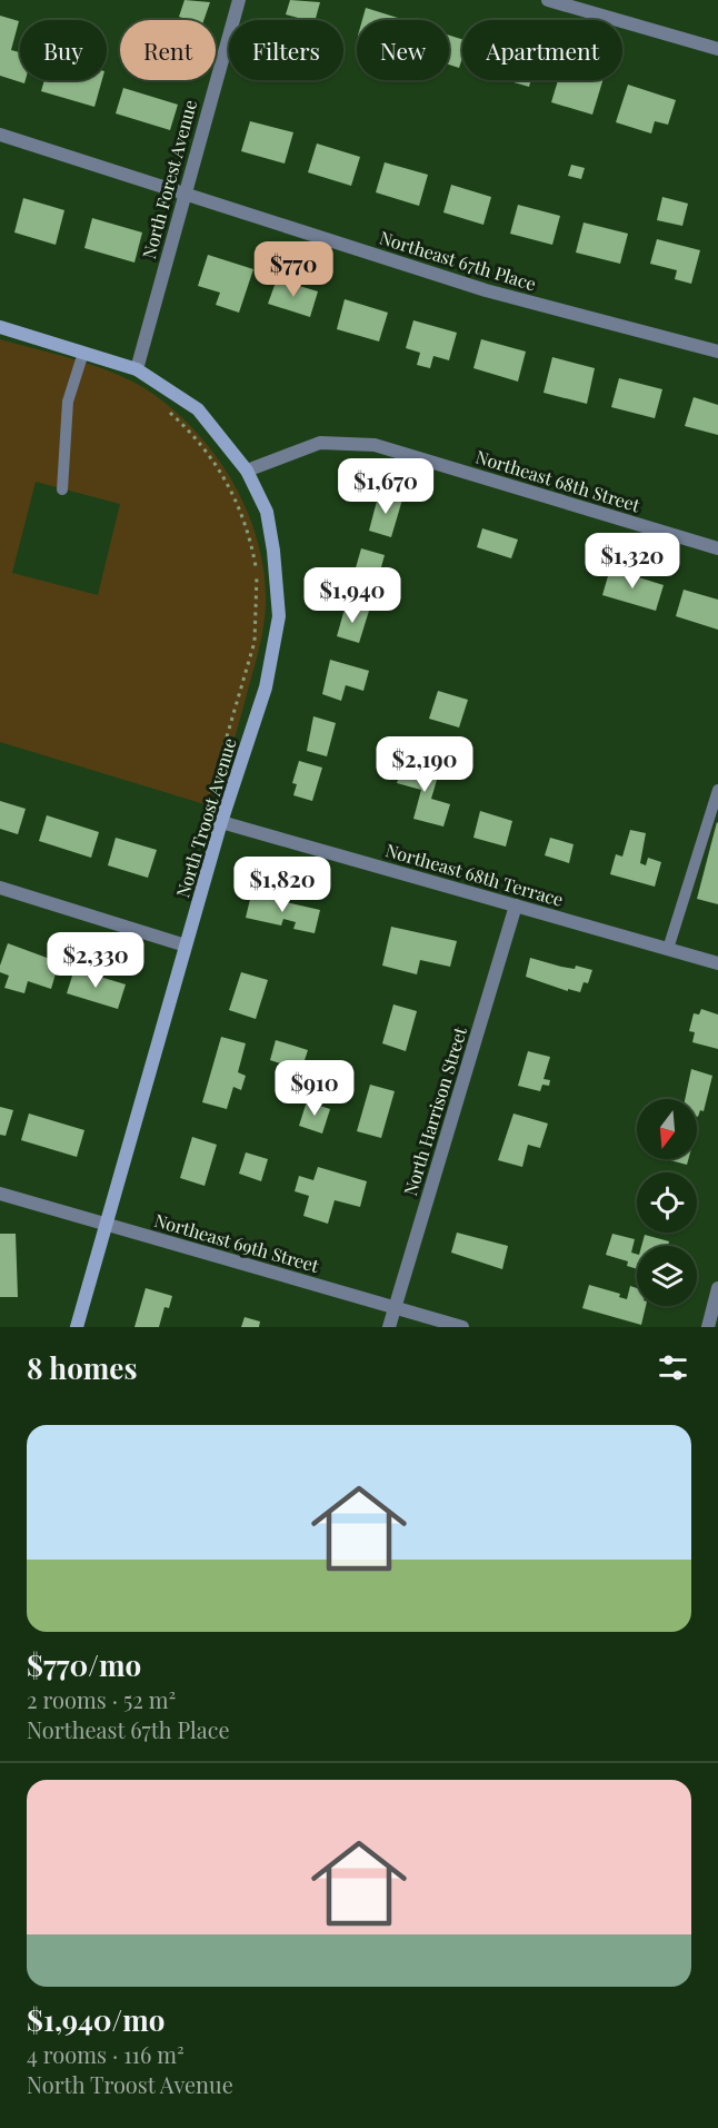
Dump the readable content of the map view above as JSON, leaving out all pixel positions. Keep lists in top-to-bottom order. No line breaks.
{"streets":{"street":["North Forest Avenue","Northeast 67th Place","Northeast 68th Street","North Troost Avenue","Northeast 68th Terrace","North Harrison Street","Northeast 69th Street"]},"crossings":[["North Forest Avenue","Northeast 67th Place"],["Northeast 68th Street","North Troost Avenue"],["North Troost Avenue","Northeast 68th Terrace"],["North Troost Avenue","Northeast 69th Street"],["Northeast 68th Terrace","North Harrison Street"],["North Harrison Street","Northeast 69th Street"]],"north":"bottom","page":{"chip":["Buy","Rent","Filters","New","Apartment"],"price":["$770","$1,670","$1,320","$1,940","$2,190","$1,820","$2,330","$910"],"heading":"8 homes","list":[{"name":"$770/mo","note":"2 rooms · 52 m² · Northeast 67th Place"},{"name":"$1,940/mo","note":"4 rooms · 116 m² · North Troost Avenue"}]}}
